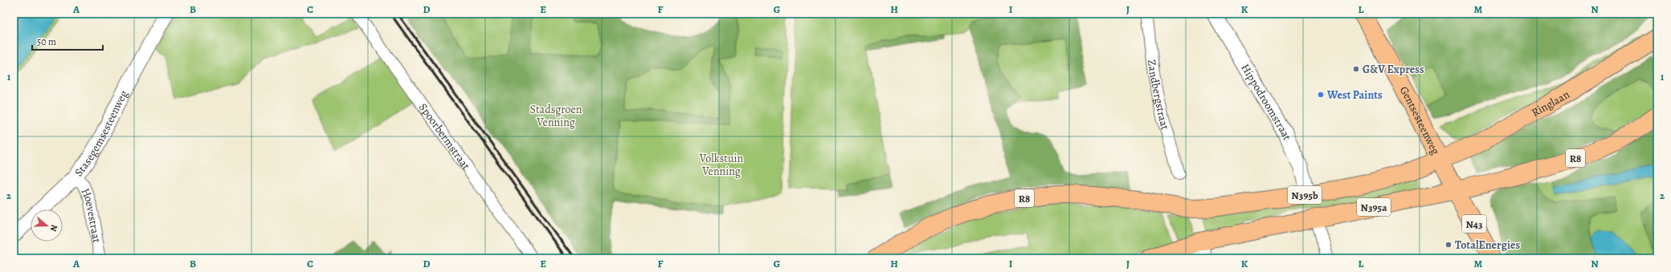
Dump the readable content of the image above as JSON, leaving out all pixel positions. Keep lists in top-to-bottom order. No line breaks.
{"streets":{"main road":["Ringlaan","Gentsesteenweg","R8","N395b","N395a","N43"],"street":["Zandbergstraat","Hippodroomstraat","Stasegemsesteenweg","Spoorbermstraat","Hoevestraat"]},"crossings":[["Hippodroomstraat","N395b"],["Ringlaan","Gentsesteenweg"],["Ringlaan","N395b"],["Gentsesteenweg","R8"],["Gentsesteenweg","N395b"],["Gentsesteenweg","N395a"],["Gentsesteenweg","N43"],["Stasegemsesteenweg","Hoevestraat"],["R8","N395b"],["R8","N395a"],["R8","N43"],["N395a","N43"]],"parks":["Stadsgroen Venning","Volkstuin Venning"],"places":["G&V Express","West Paints","TotalEnergies"],"scale_bar":"50 m","north":"right","grid":{"columns":["A","B","C","D","E","F","G","H","I","J","K","L","M","N"],"rows":["1","2"]}}
